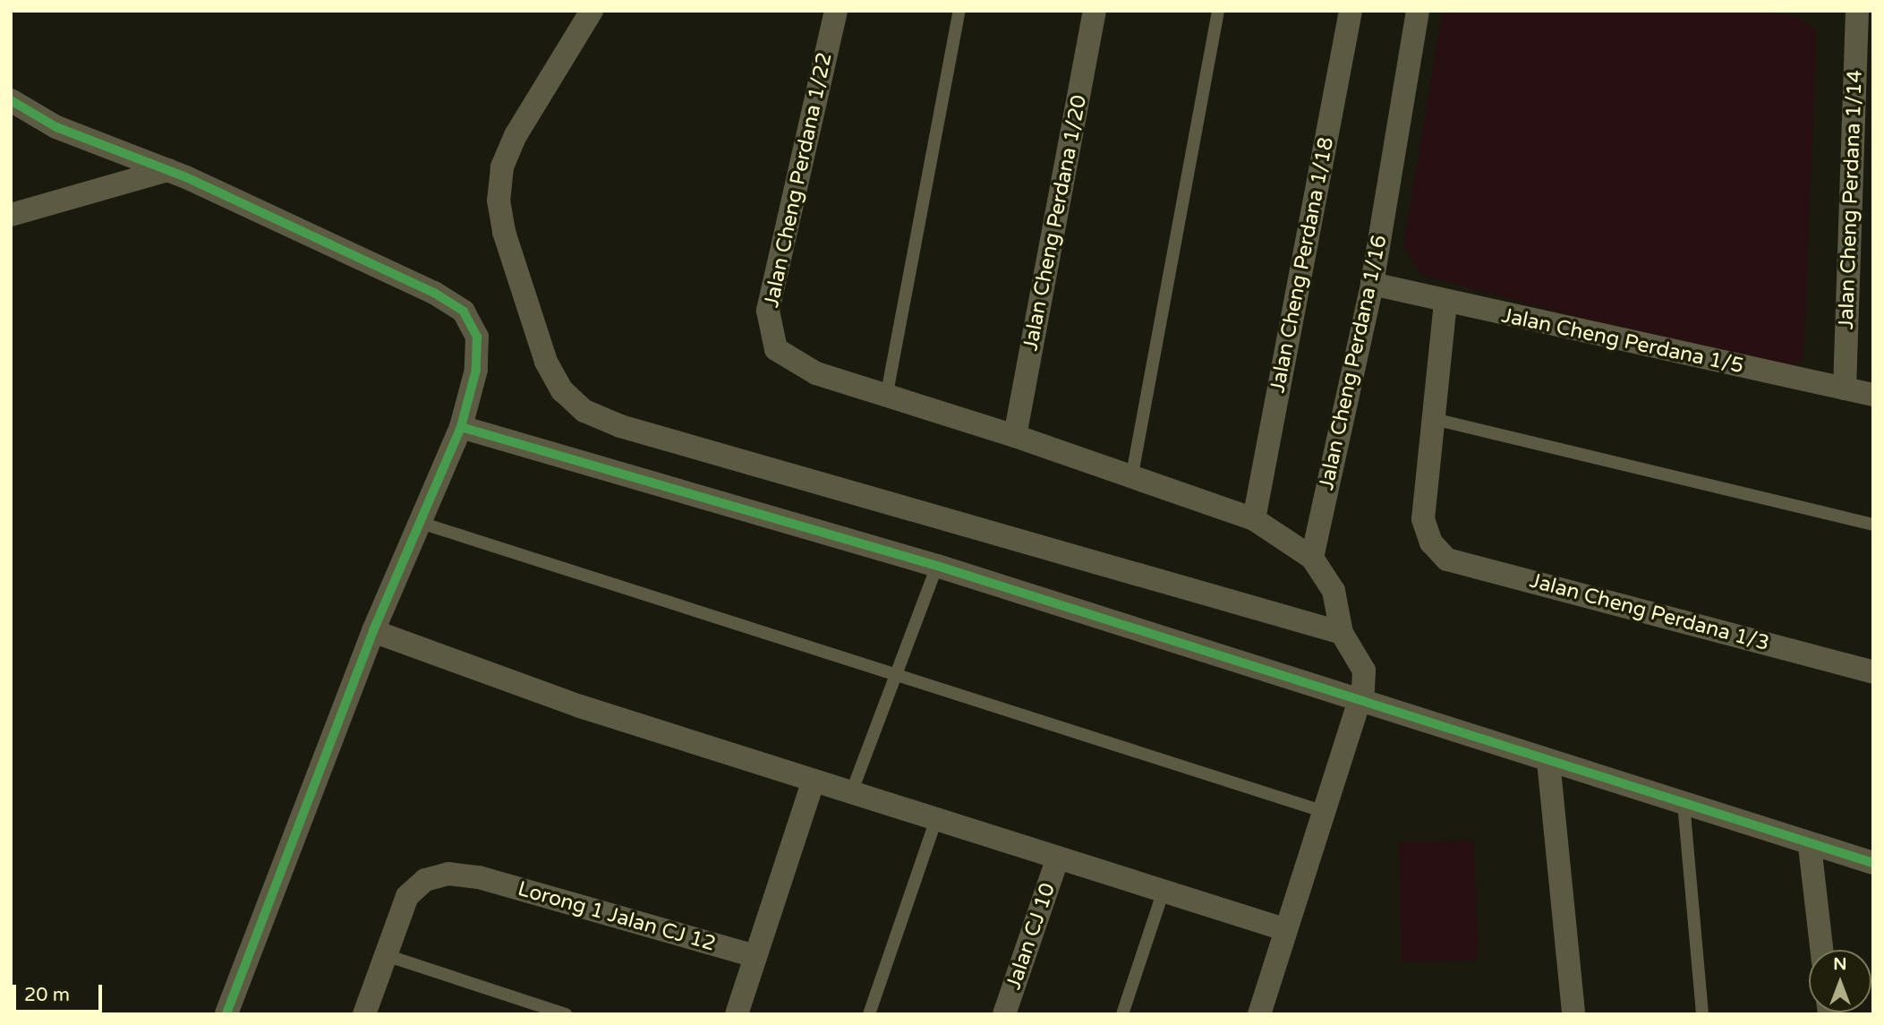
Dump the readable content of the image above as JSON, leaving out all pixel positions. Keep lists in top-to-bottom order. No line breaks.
{"streets":{"street":["Jalan Cheng Perdana 1/22","Jalan Cheng Perdana 1/14","Jalan Cheng Perdana 1/20","Jalan Cheng Perdana 1/18","Jalan Cheng Perdana 1/5","Jalan Cheng Perdana 1/16","Jalan Cheng Perdana 1/3","Lorong 1 Jalan CJ 12","Jalan CJ 10"]},"crossings":[["Jalan Cheng Perdana 1/14","Jalan Cheng Perdana 1/5"],["Jalan Cheng Perdana 1/5","Jalan Cheng Perdana 1/16"]],"scale_bar":"20 m","north":"top"}
